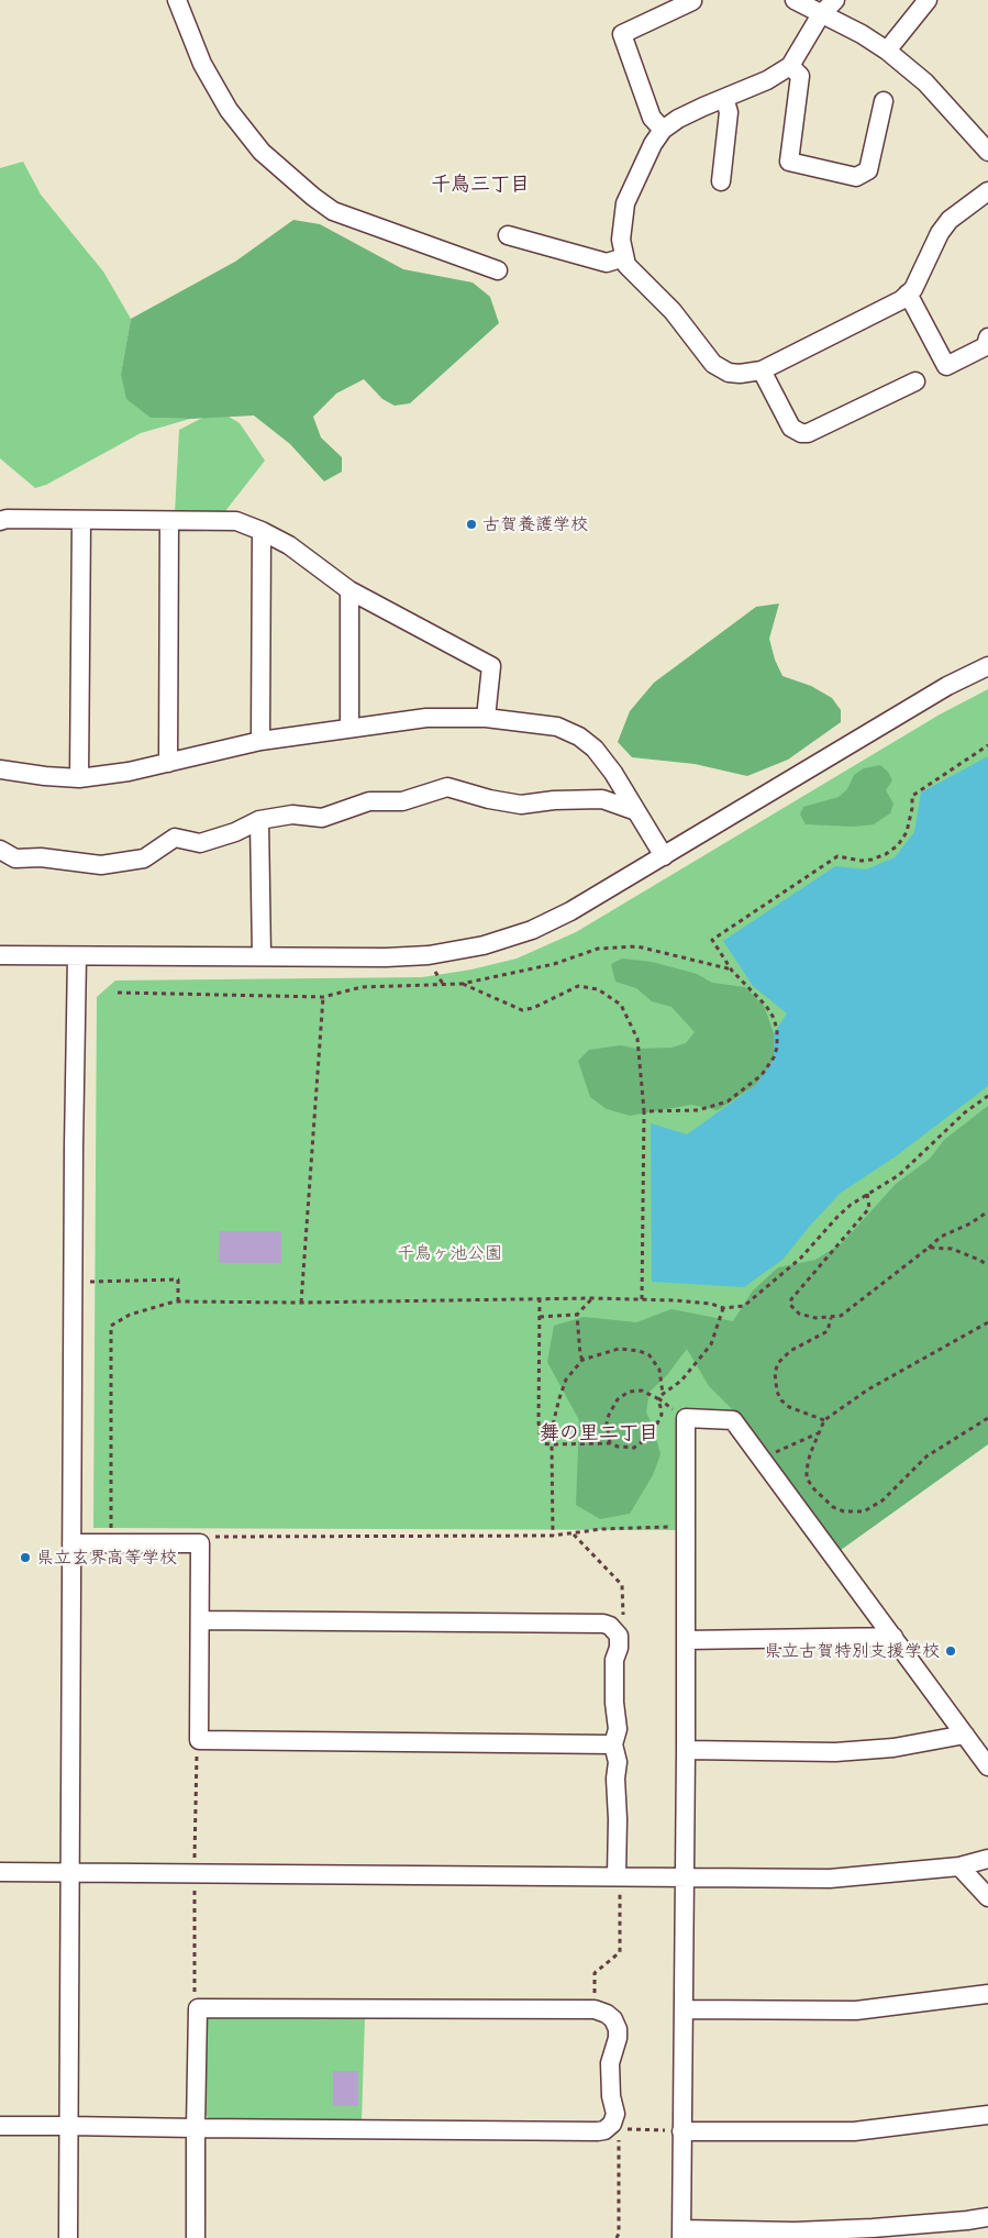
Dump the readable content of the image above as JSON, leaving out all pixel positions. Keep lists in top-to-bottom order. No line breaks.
{"districts":["千鳥三丁目","舞の里二丁目"],"parks":["千鳥ヶ池公園"],"places":["古賀養護学校","県立玄界高等学校","県立古賀特別支援学校"]}
